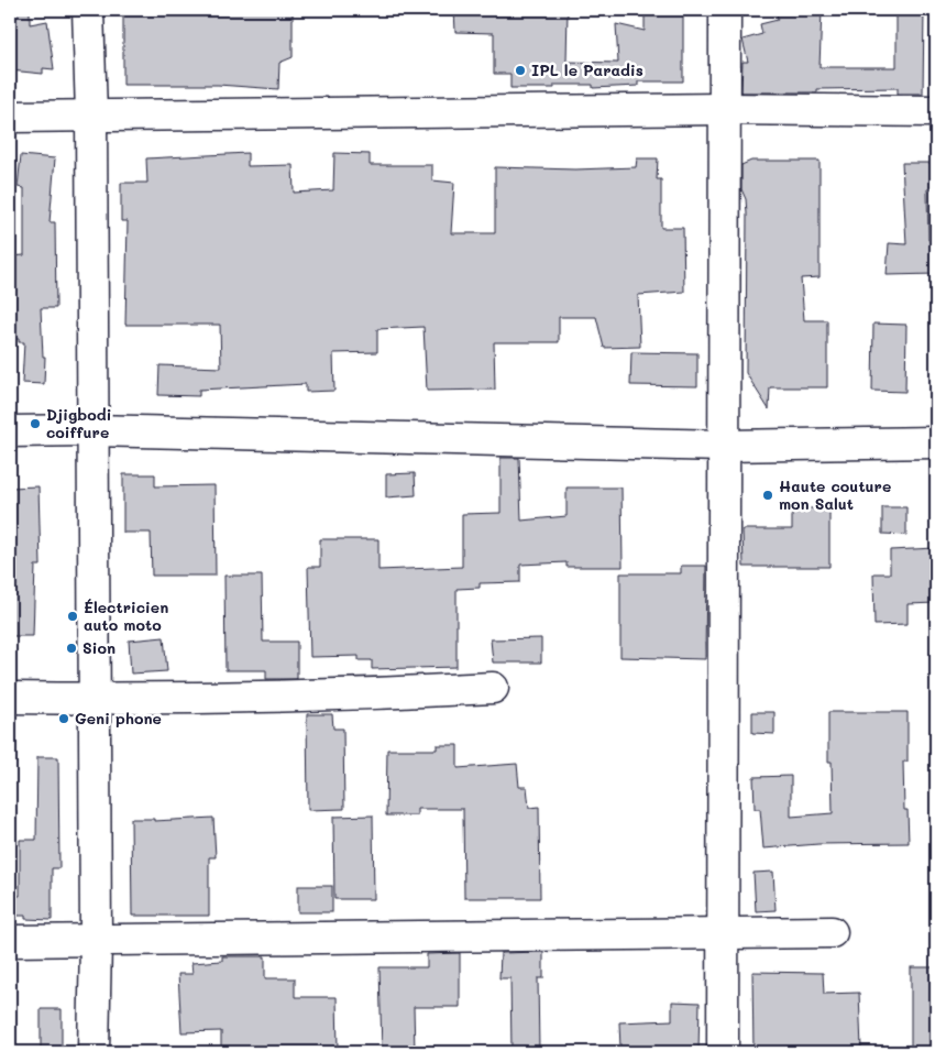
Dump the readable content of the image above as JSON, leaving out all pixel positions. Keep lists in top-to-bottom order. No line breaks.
{"places":["IPL le Paradis","Djigbodi coiffure","Haute couture mon Salut","Électricien auto moto","Sion","Geni phone"]}
